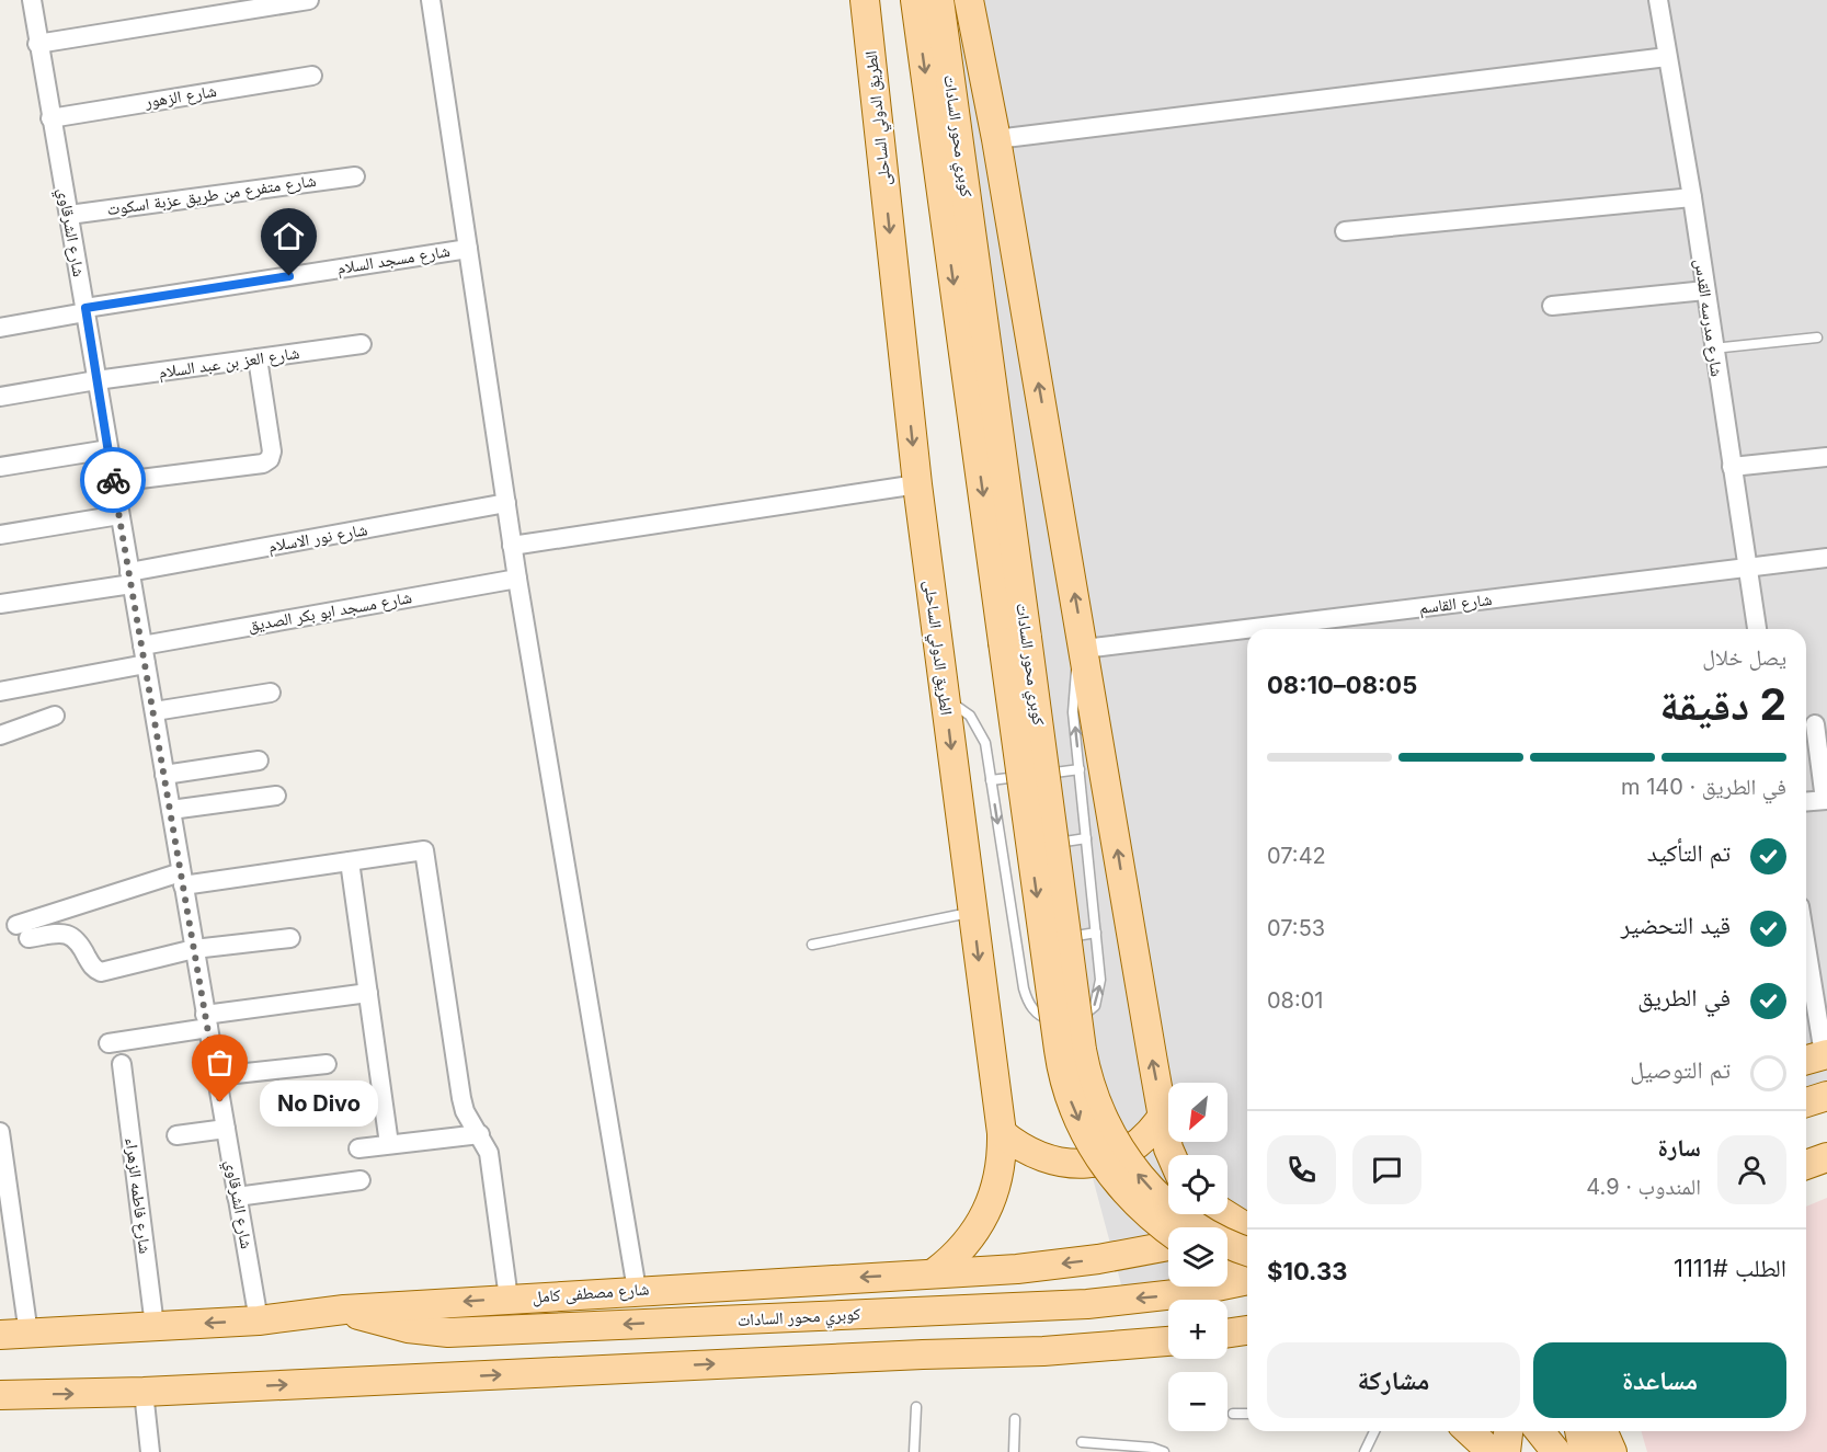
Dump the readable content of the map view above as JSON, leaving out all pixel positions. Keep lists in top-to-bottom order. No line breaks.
{"streets":{"main road":["الطريق الدولي الساحلى","كوبري محور السادات","شارع مصطفى كامل"],"street":["شارع الزهور","شارع متفرع من طريق عزبة اسكوت","شارع الشرقاوي","شارع مسجد السلام","شارع مدرسه القدس","شارع العز بن عبد السلام","شارع نور الاسلام","شارع القاسم","شارع مسجد ابو بكر الصديق","شارع فاطمه الزهراء"]},"crossings":[["شارع الزهور","شارع الشرقاوي"],["الطريق الدولي الساحلى","شارع مصطفى كامل"],["كوبري محور السادات","شارع مصطفى كامل"],["شارع متفرع من طريق عزبة اسكوت","شارع الشرقاوي"],["شارع الشرقاوي","شارع مسجد السلام"],["شارع الشرقاوي","شارع العز بن عبد السلام"],["شارع الشرقاوي","شارع نور الاسلام"],["شارع الشرقاوي","شارع مسجد ابو بكر الصديق"],["شارع الشرقاوي","شارع مصطفى كامل"],["شارع مدرسه القدس","شارع القاسم"],["شارع فاطمه الزهراء","شارع مصطفى كامل"]],"places":["No Divo"],"north":"bottom left","page":{"heading":["2 دقيقة","يصل خلال","08:05–08:10"],"panel":["سارة","المندوب · 4.9","الطلب #1111","$10.33"],"bar":"في الطريق · 140 m","list":[["تم التأكيد","07:42"],["قيد التحضير","07:53"],["في الطريق","08:01"],"تم التوصيل"],"bubble":"No Divo","map_buttons":["+","−"],"buttons":["مساعدة","مشاركة"]}}
